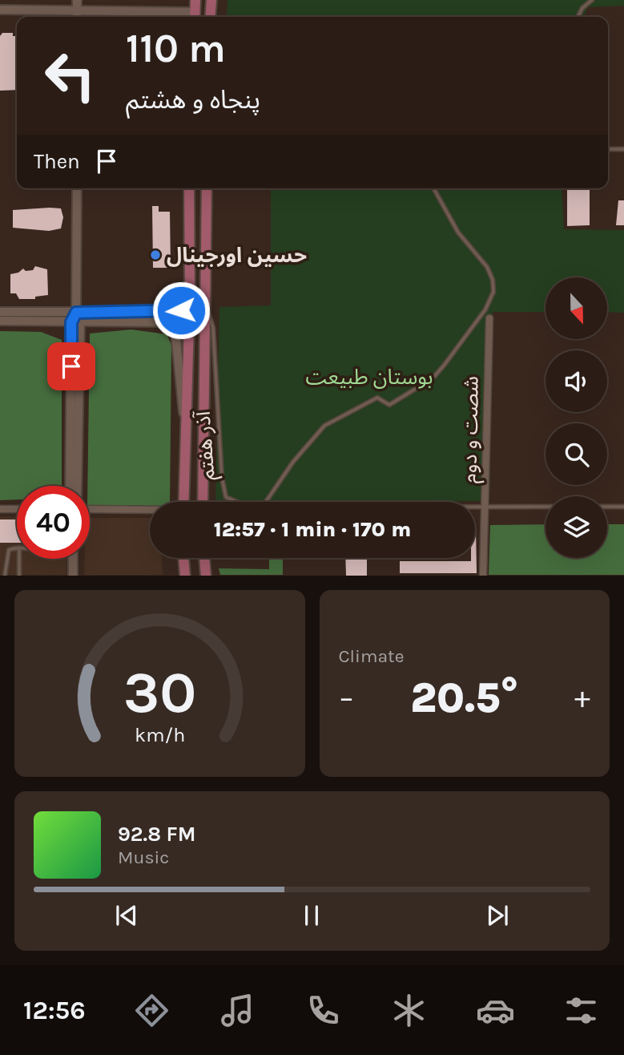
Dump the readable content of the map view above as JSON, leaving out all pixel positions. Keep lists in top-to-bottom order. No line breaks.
{"streets":{"street":["شصت و دوم"],"lane":["آذر هفتم"]},"crossings":[["شصت و دوم","آذر هفتم"]],"parks":["بوستان طبیعت"],"places":["حسین اورجینال"],"north":"bottom","page":{"turn":["110 m","پنجاه و هشتم"],"then":"Then","limit":"40","trip":"12:57 · 1 min · 170 m","tile":"Climate","heat":["−","20.5°","+"],"song":["92.8 FM","Music"],"tabs":"12:56","gauge":["30","km/h"]}}
